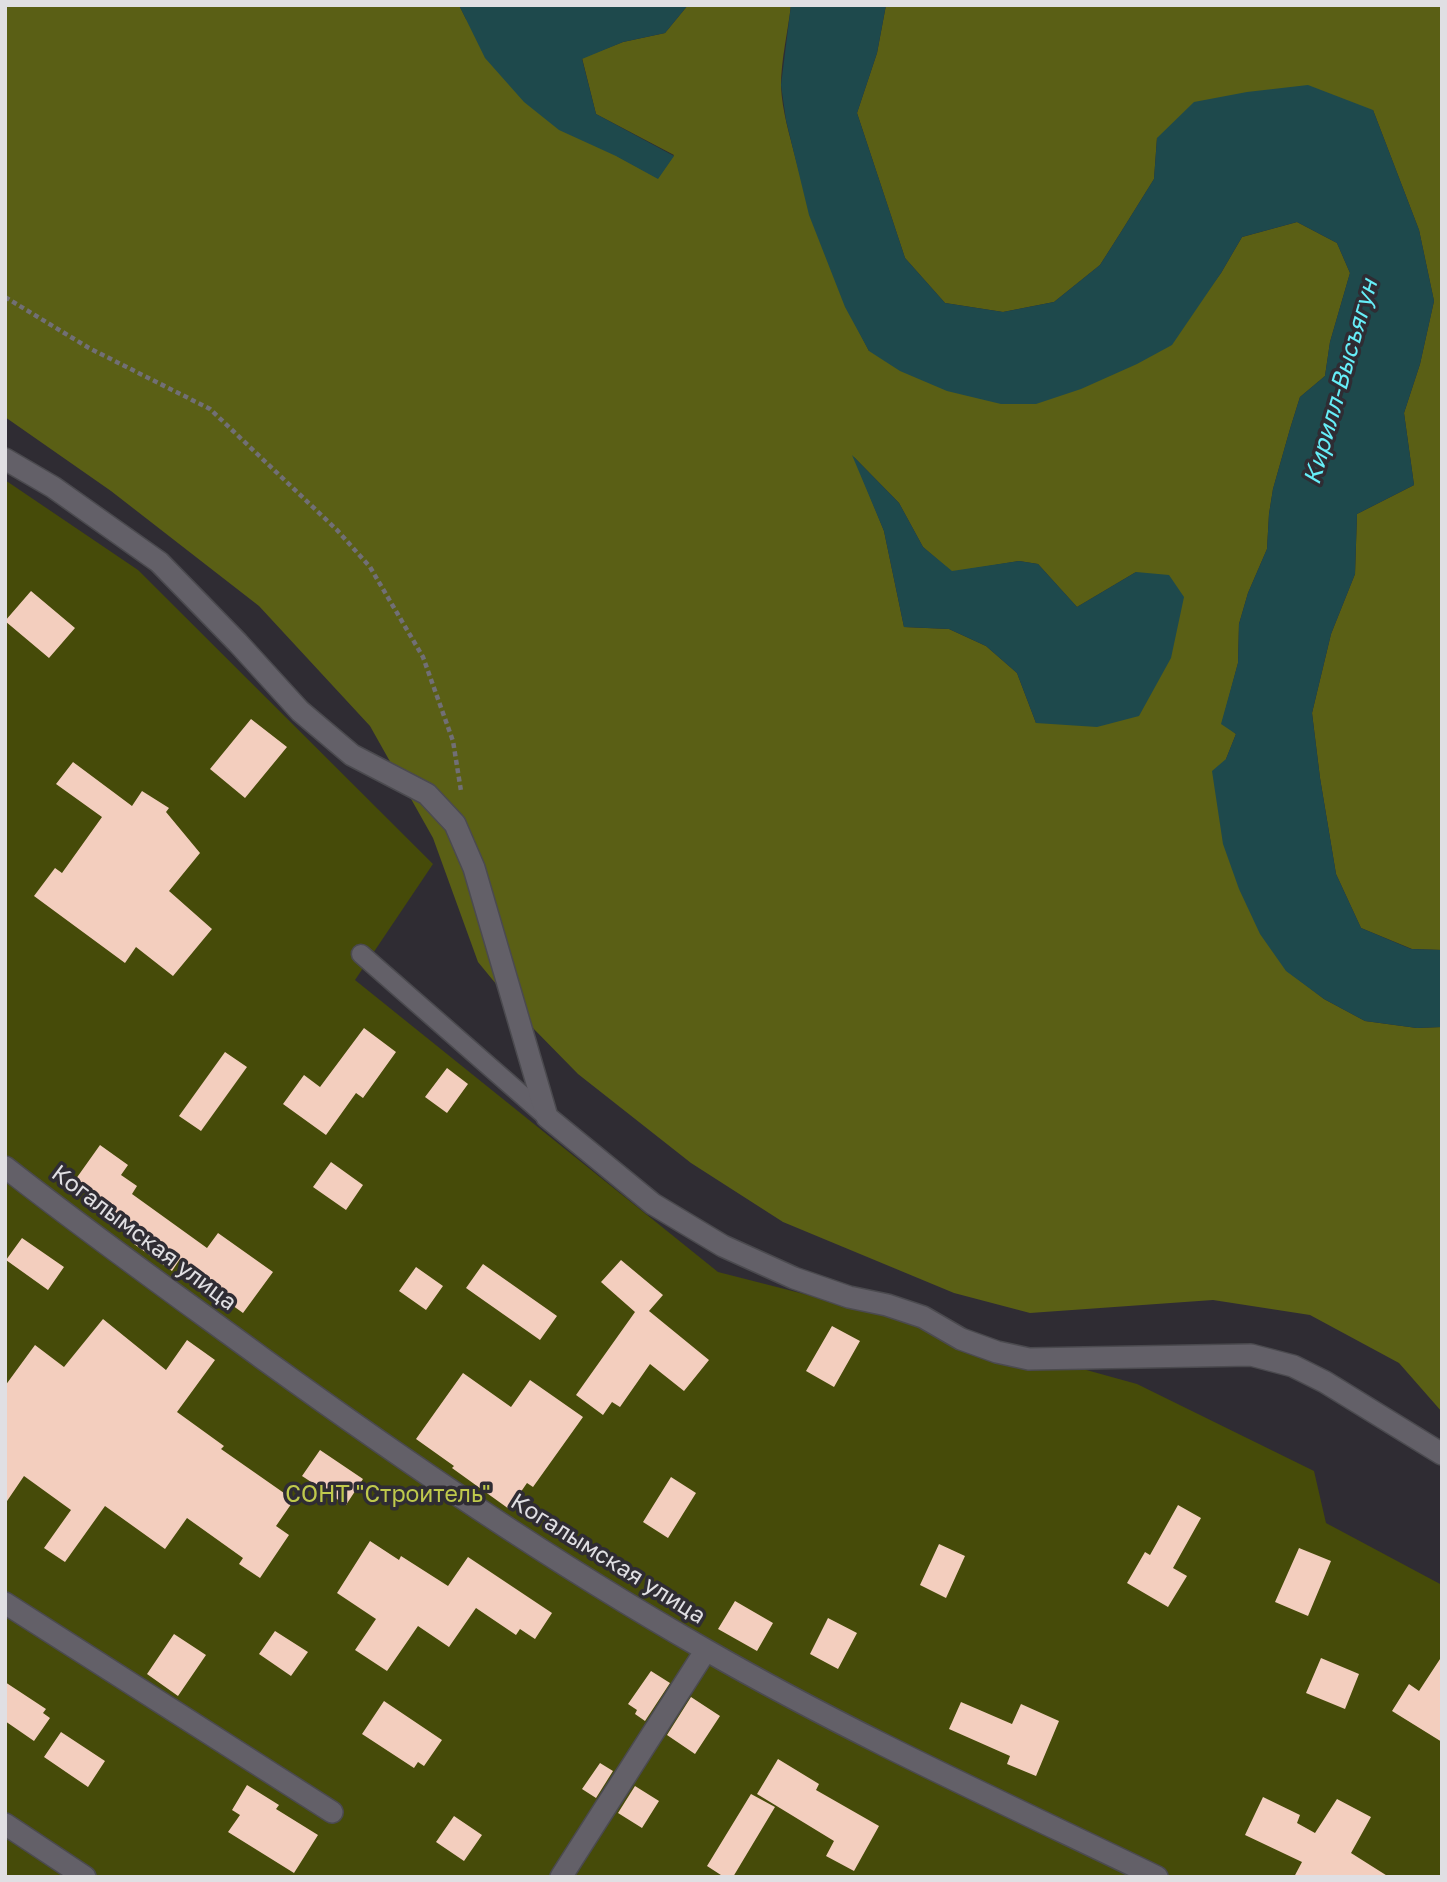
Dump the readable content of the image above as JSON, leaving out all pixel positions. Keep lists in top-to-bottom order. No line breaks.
{"streets":{"street":["Когалымская улица"]},"water":["Кирилл-Высъягун"],"parks":["СОНТ \"Строитель\""]}
